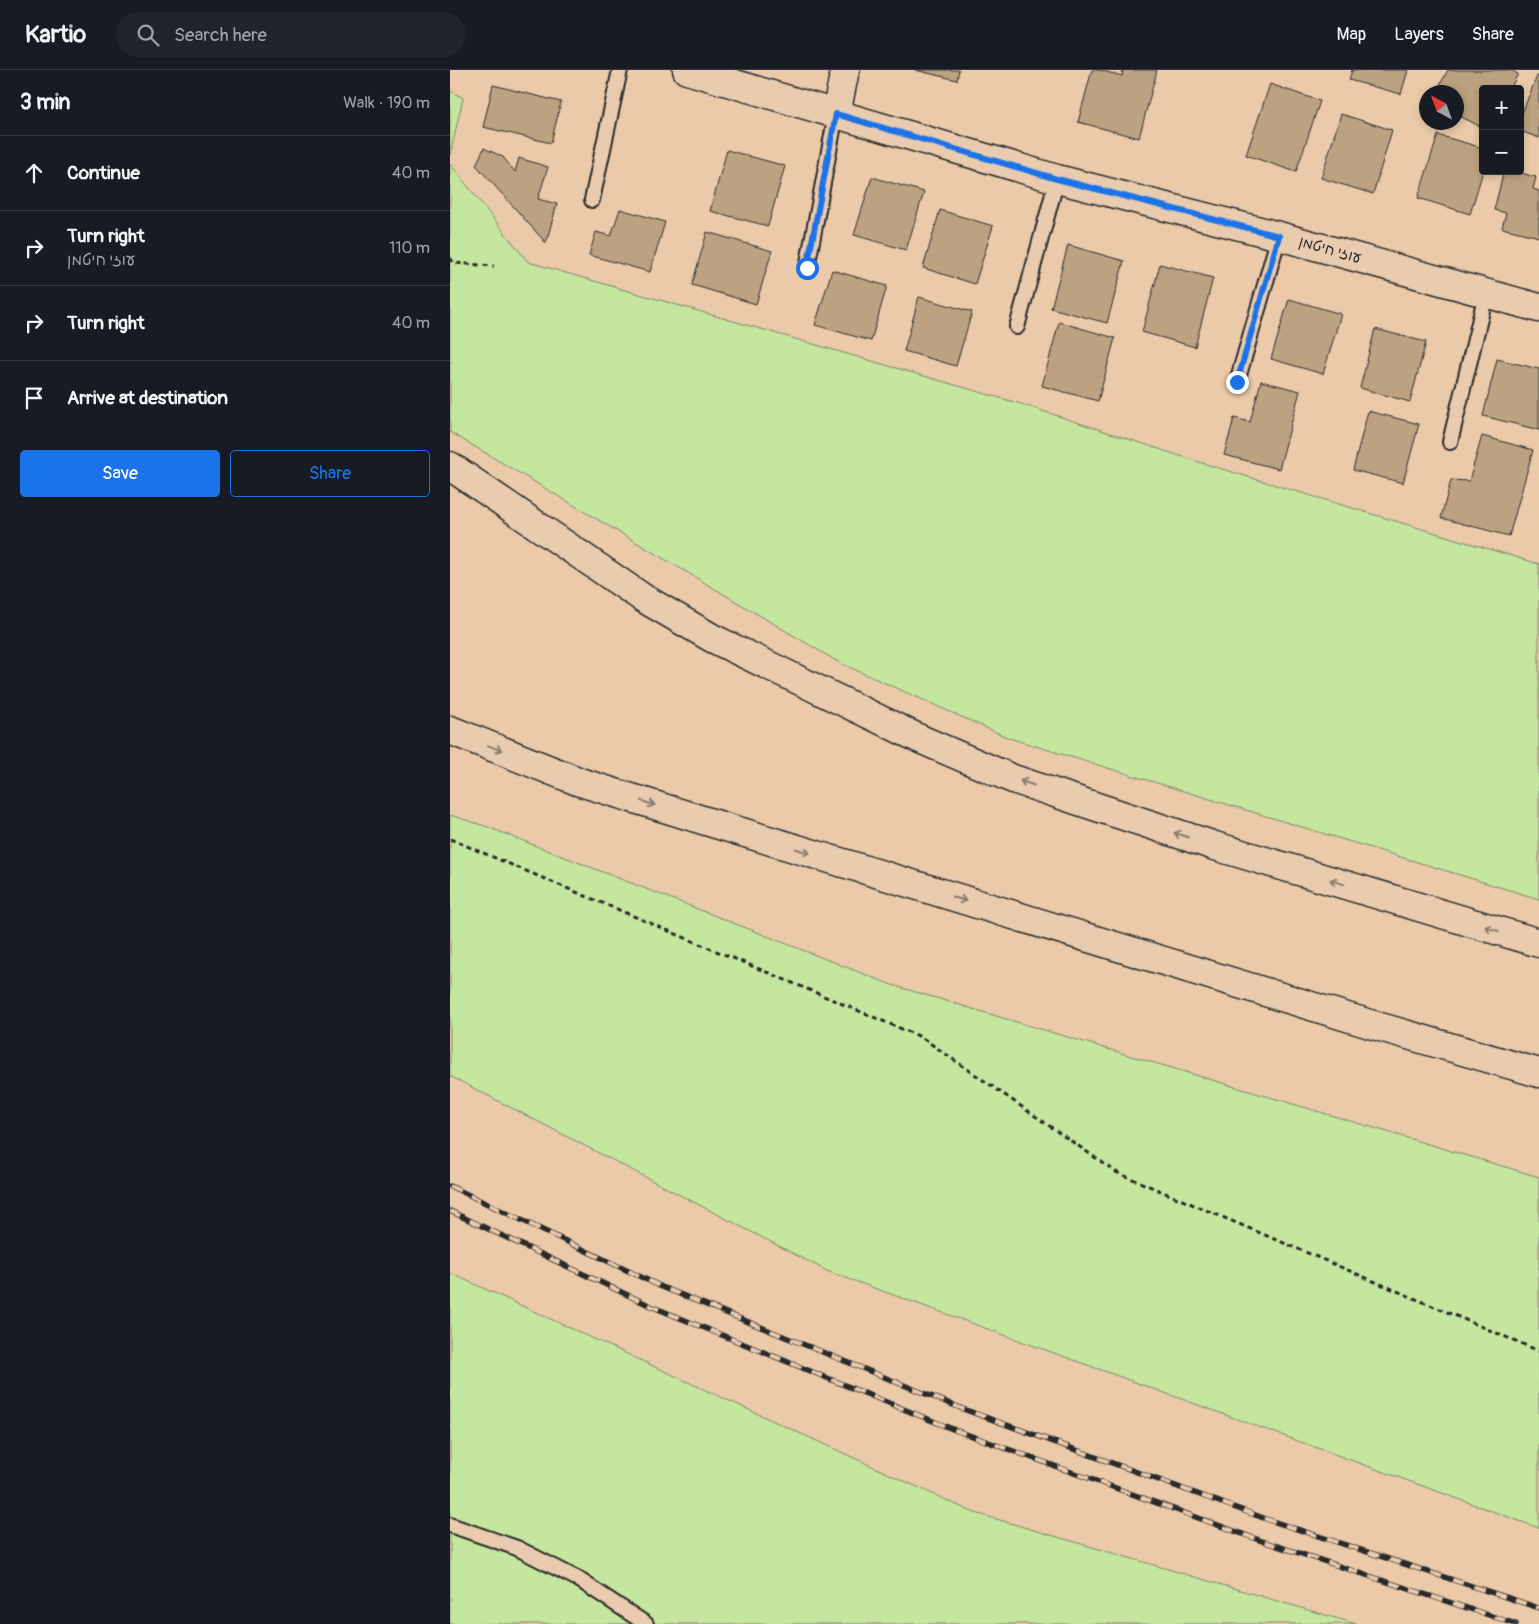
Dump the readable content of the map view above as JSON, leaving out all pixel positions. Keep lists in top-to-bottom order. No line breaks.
{"streets":{"main road":["עוזי חיטמן"]},"north":"top left","page":{"header":"Kartio","search":"Search here","nav":["Map","Layers","Share"],"heading":["3 min","Walk · 190 m"],"map_buttons":["+","−"],"list":[["Continue","40 m"],["Turn right","עוזי חיטמן","110 m"],["Turn right","40 m"],"Arrive at destination"],"buttons":["Save","Share"]}}
